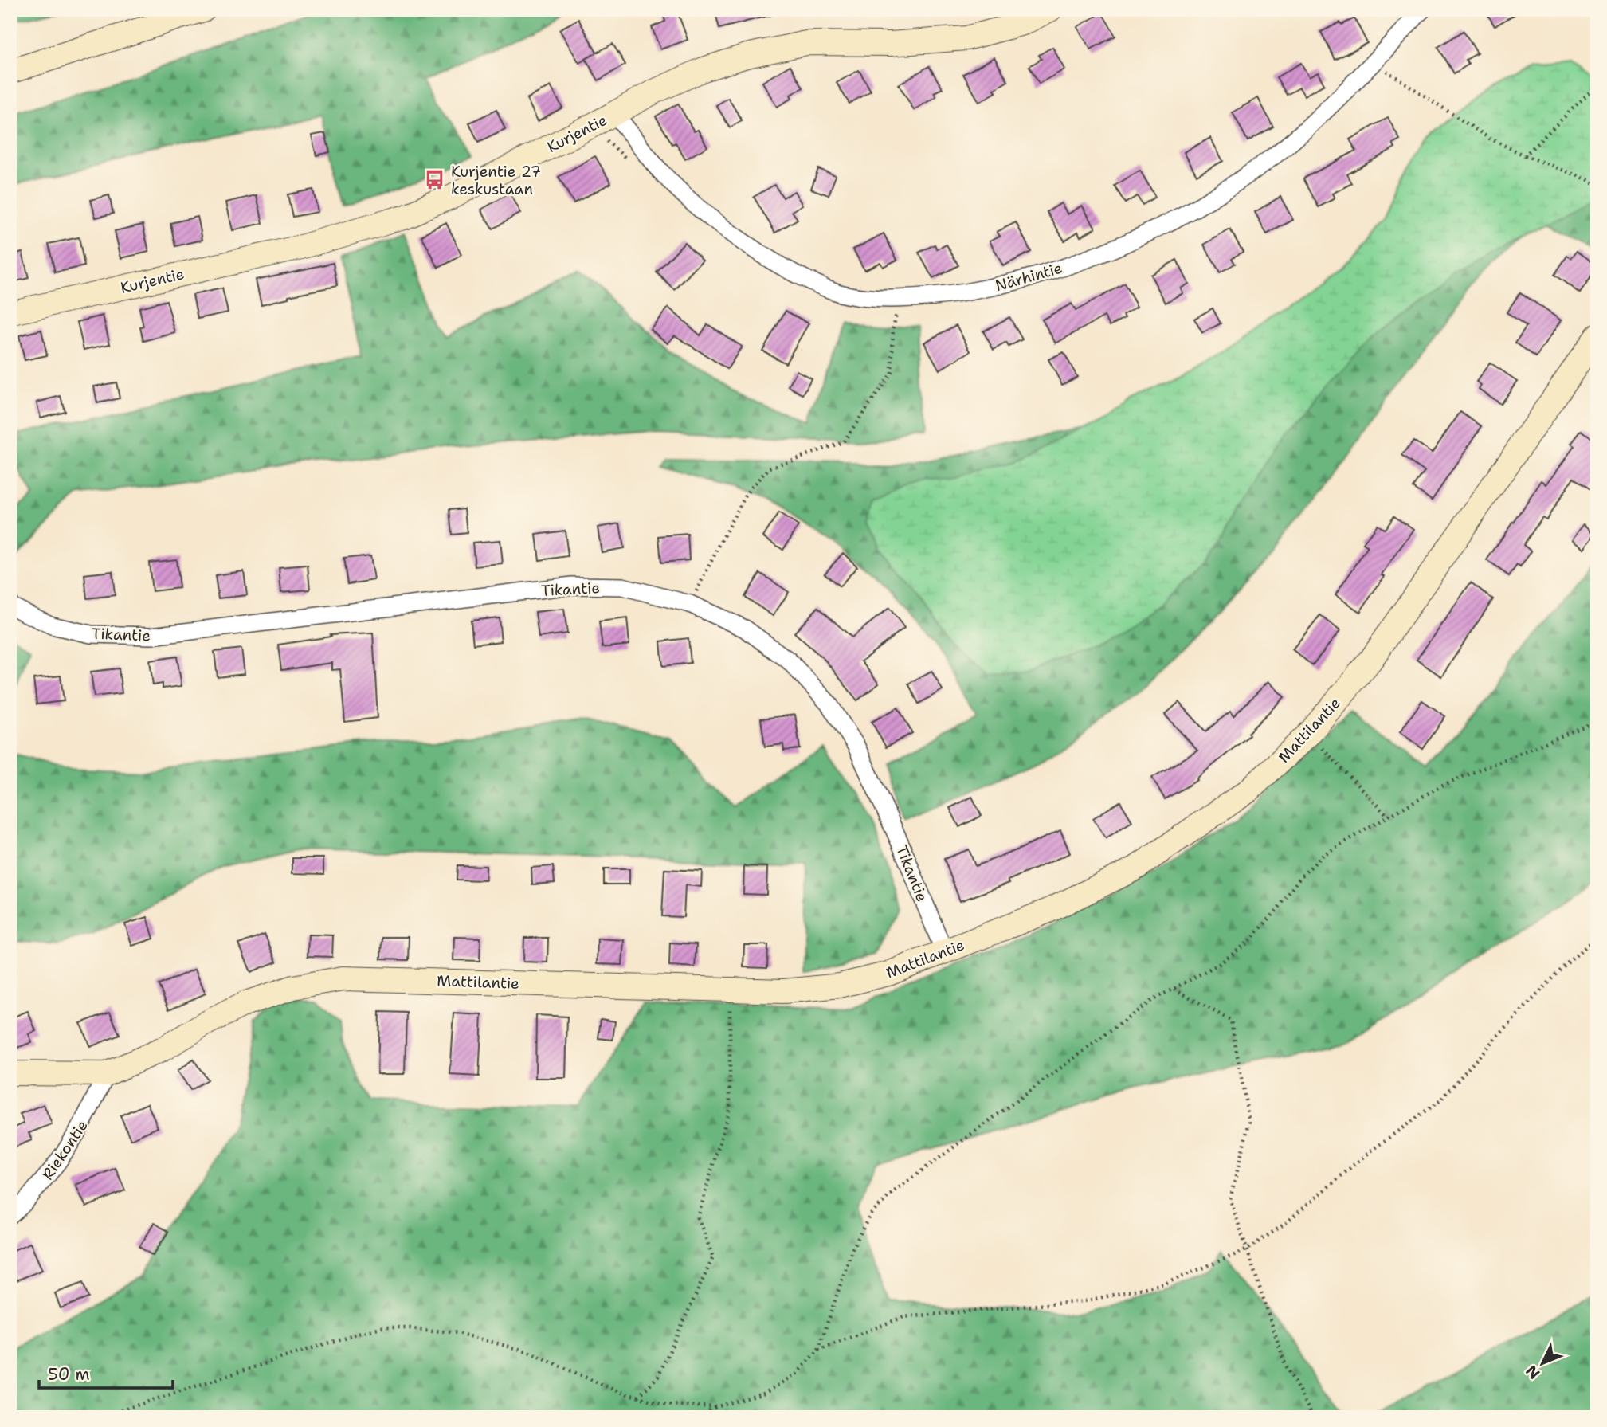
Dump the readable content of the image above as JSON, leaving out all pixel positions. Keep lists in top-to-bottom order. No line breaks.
{"streets":{"street":["Kurjentie","Närhintie","Tikantie","Mattilantie","Riekontie"]},"crossings":[["Kurjentie","Närhintie"],["Tikantie","Mattilantie"],["Mattilantie","Riekontie"]],"places":{"bus stop":["Kurjentie 27 keskustaan"]},"scale_bar":"50 m","north":"bottom left"}
